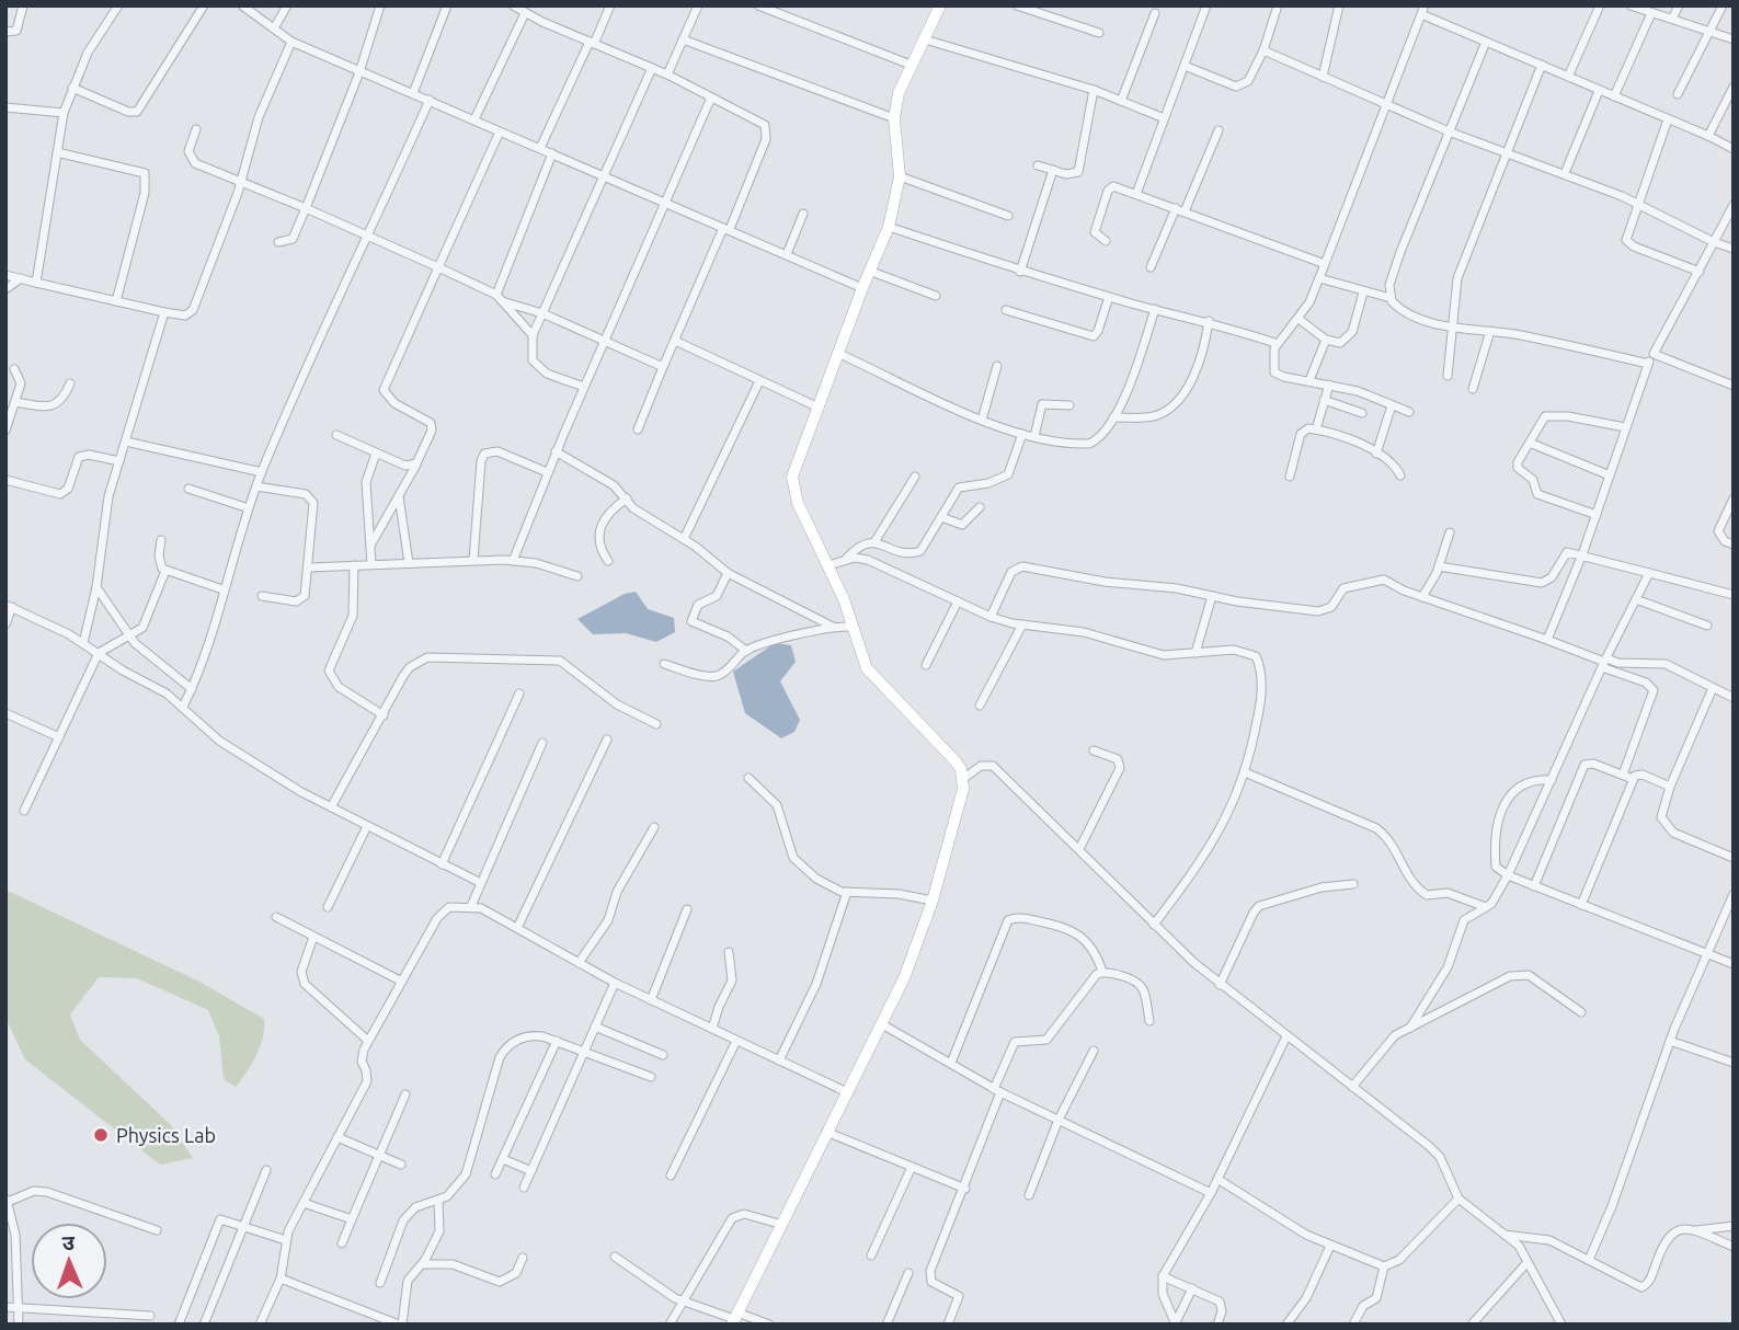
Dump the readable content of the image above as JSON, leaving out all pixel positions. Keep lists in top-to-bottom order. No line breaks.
{"places":["Physics Lab"],"north":"top"}
